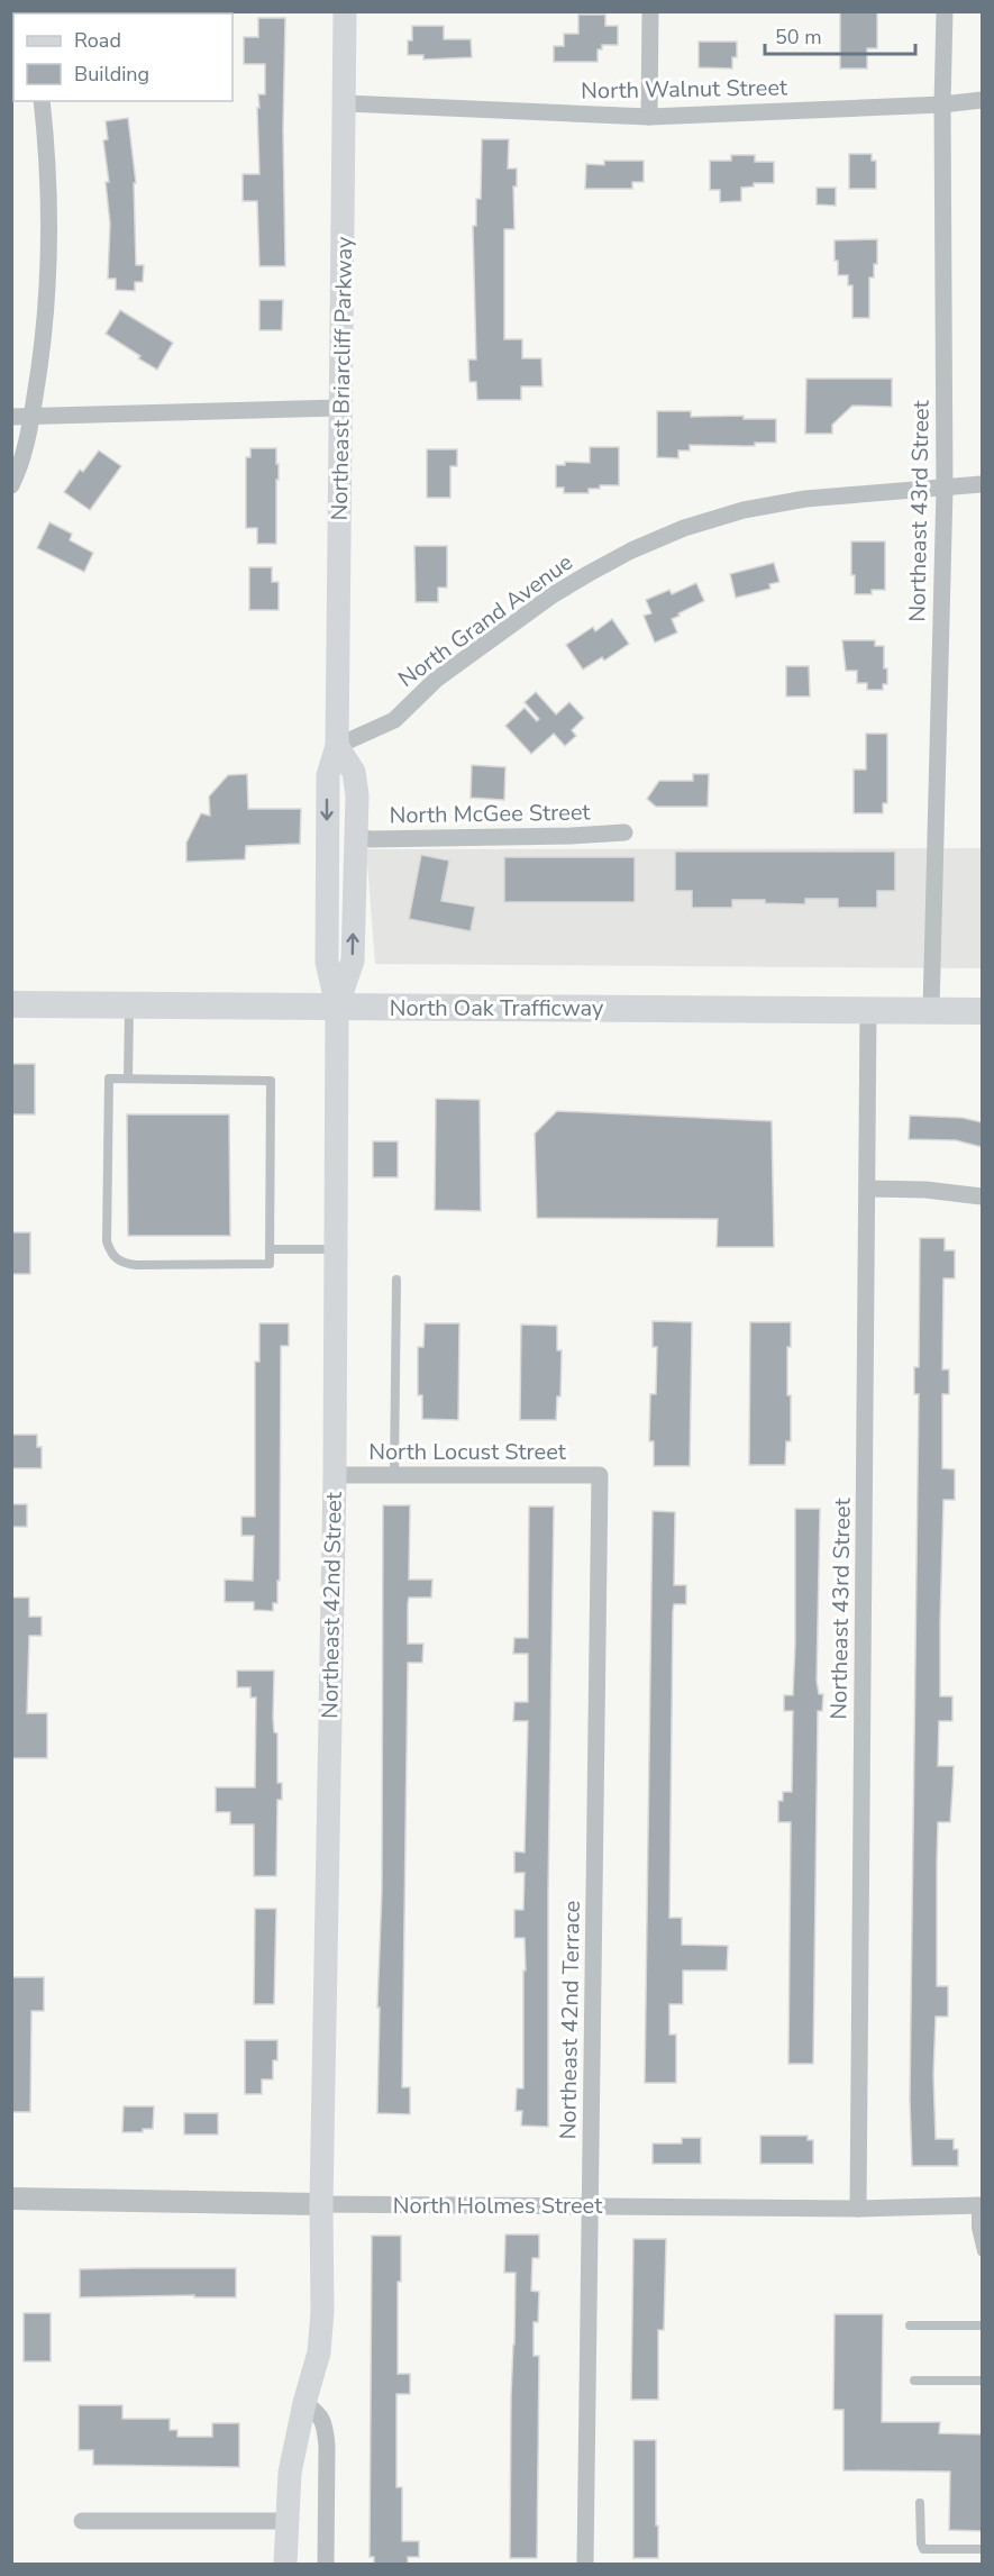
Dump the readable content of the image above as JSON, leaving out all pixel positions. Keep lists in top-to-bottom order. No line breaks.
{"streets":{"main road":["Northeast Briarcliff Parkway","North Oak Trafficway","Northeast 42nd Street"],"street":["North Walnut Street","Northeast 43rd Street","North Grand Avenue","North McGee Street","North Locust Street","Northeast 42nd Terrace","North Holmes Street"]},"crossings":[["North Walnut Street","Northeast Briarcliff Parkway"],["North Walnut Street","Northeast 43rd Street"],["Northeast Briarcliff Parkway","North Grand Avenue"],["Northeast Briarcliff Parkway","North Oak Trafficway"],["Northeast Briarcliff Parkway","Northeast 42nd Street"],["Northeast 43rd Street","North Grand Avenue"],["Northeast 43rd Street","North Oak Trafficway"],["Northeast 43rd Street","North Holmes Street"],["North Oak Trafficway","Northeast 42nd Street"],["North Locust Street","Northeast 42nd Street"],["North Locust Street","Northeast 42nd Terrace"],["Northeast 42nd Street","North Holmes Street"],["Northeast 42nd Terrace","North Holmes Street"]],"legend":["Road","Building"],"scale_bar":"50 m"}
